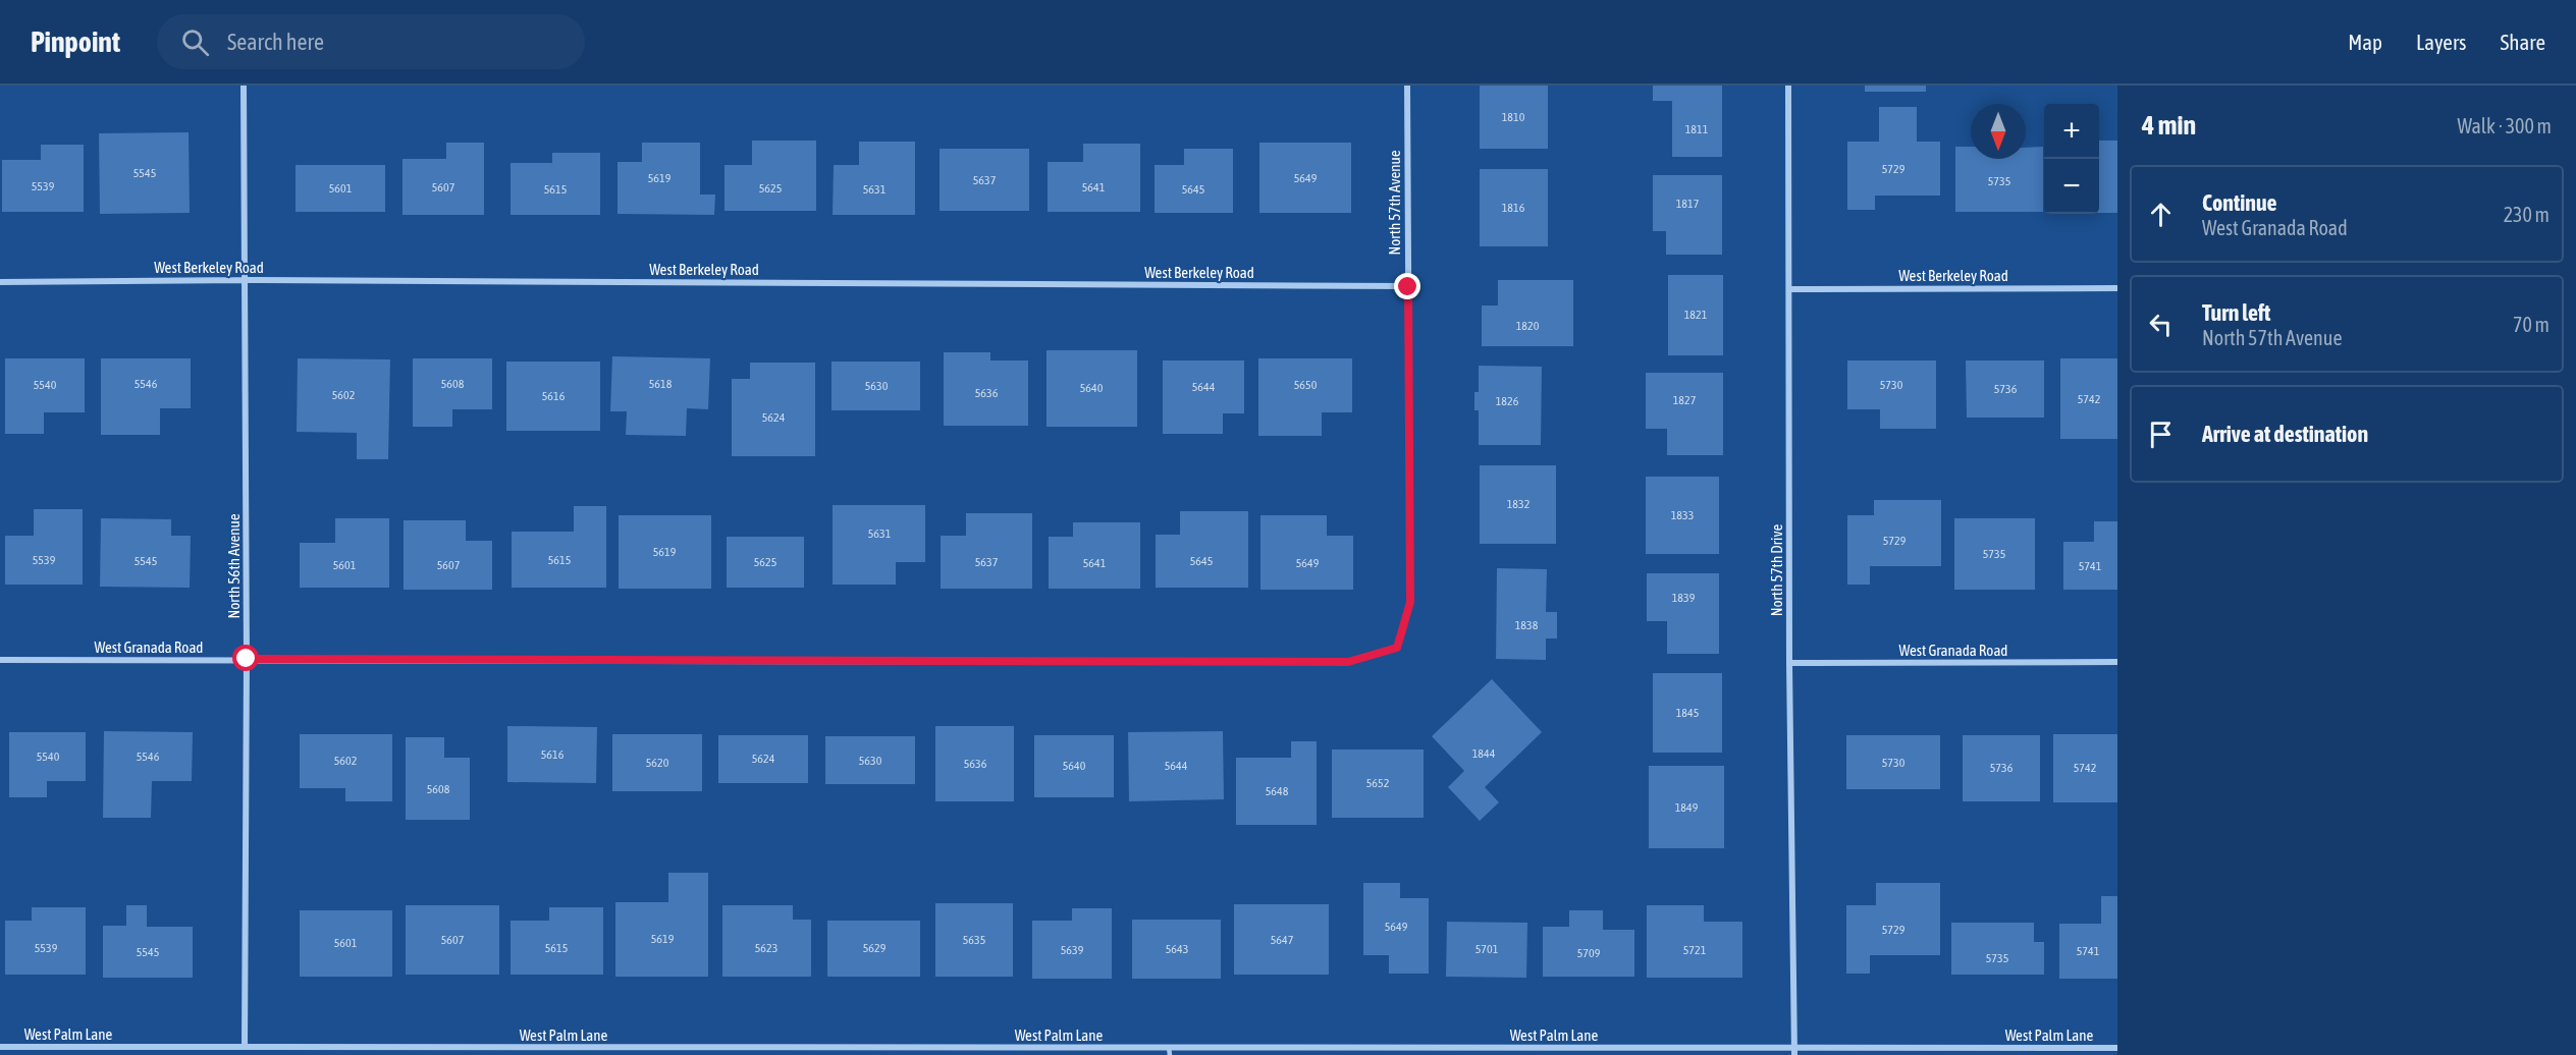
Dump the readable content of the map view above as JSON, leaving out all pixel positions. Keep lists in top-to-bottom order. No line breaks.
{"streets":{"street":["North 57th Avenue","West Berkeley Road","North 56th Avenue","North 57th Drive","West Granada Road","West Palm Lane"]},"crossings":[["North 57th Avenue","West Berkeley Road"],["North 57th Avenue","West Granada Road"],["West Berkeley Road","North 56th Avenue"],["West Berkeley Road","North 57th Drive"],["North 56th Avenue","West Granada Road"],["North 56th Avenue","West Palm Lane"],["North 57th Drive","West Granada Road"],["North 57th Drive","West Palm Lane"]],"house_numbers":["1810","1811","5729","5545","5619","5649","5637","5735","5539","5607","5641","5601","5625","5615","5631","5645","1817","1816","1821","1820","5546","5608","5618","5540","5650","5730","5630","5644","5640","5736","5636","5602","5616","5742","1827","1826","5624","1832","1833","5631","5729","5619","5735","5539","5615","5545","5645","5625","5637","5641","5649","5601","5607","5741","1839","1838","1845","1844","5616","5540","5546","5624","5602","5630","5620","5730","5636","5640","5644","5736","5742","5652","5608","5648","1849","5649","5729","5619","5607","5635","5647","5601","5539","5615","5623","5629","5643","5701","5639","5721","5741","5545","5709","5735"],"north":"bottom","page":{"header":"Pinpoint","search":"Search here","nav":["Map","Layers","Share"],"heading":["4 min","Walk · 300 m"],"map_buttons":["+","−"],"list":[["Continue","West Granada Road","230 m"],["Turn left","North 57th Avenue","70 m"],"Arrive at destination"]}}
